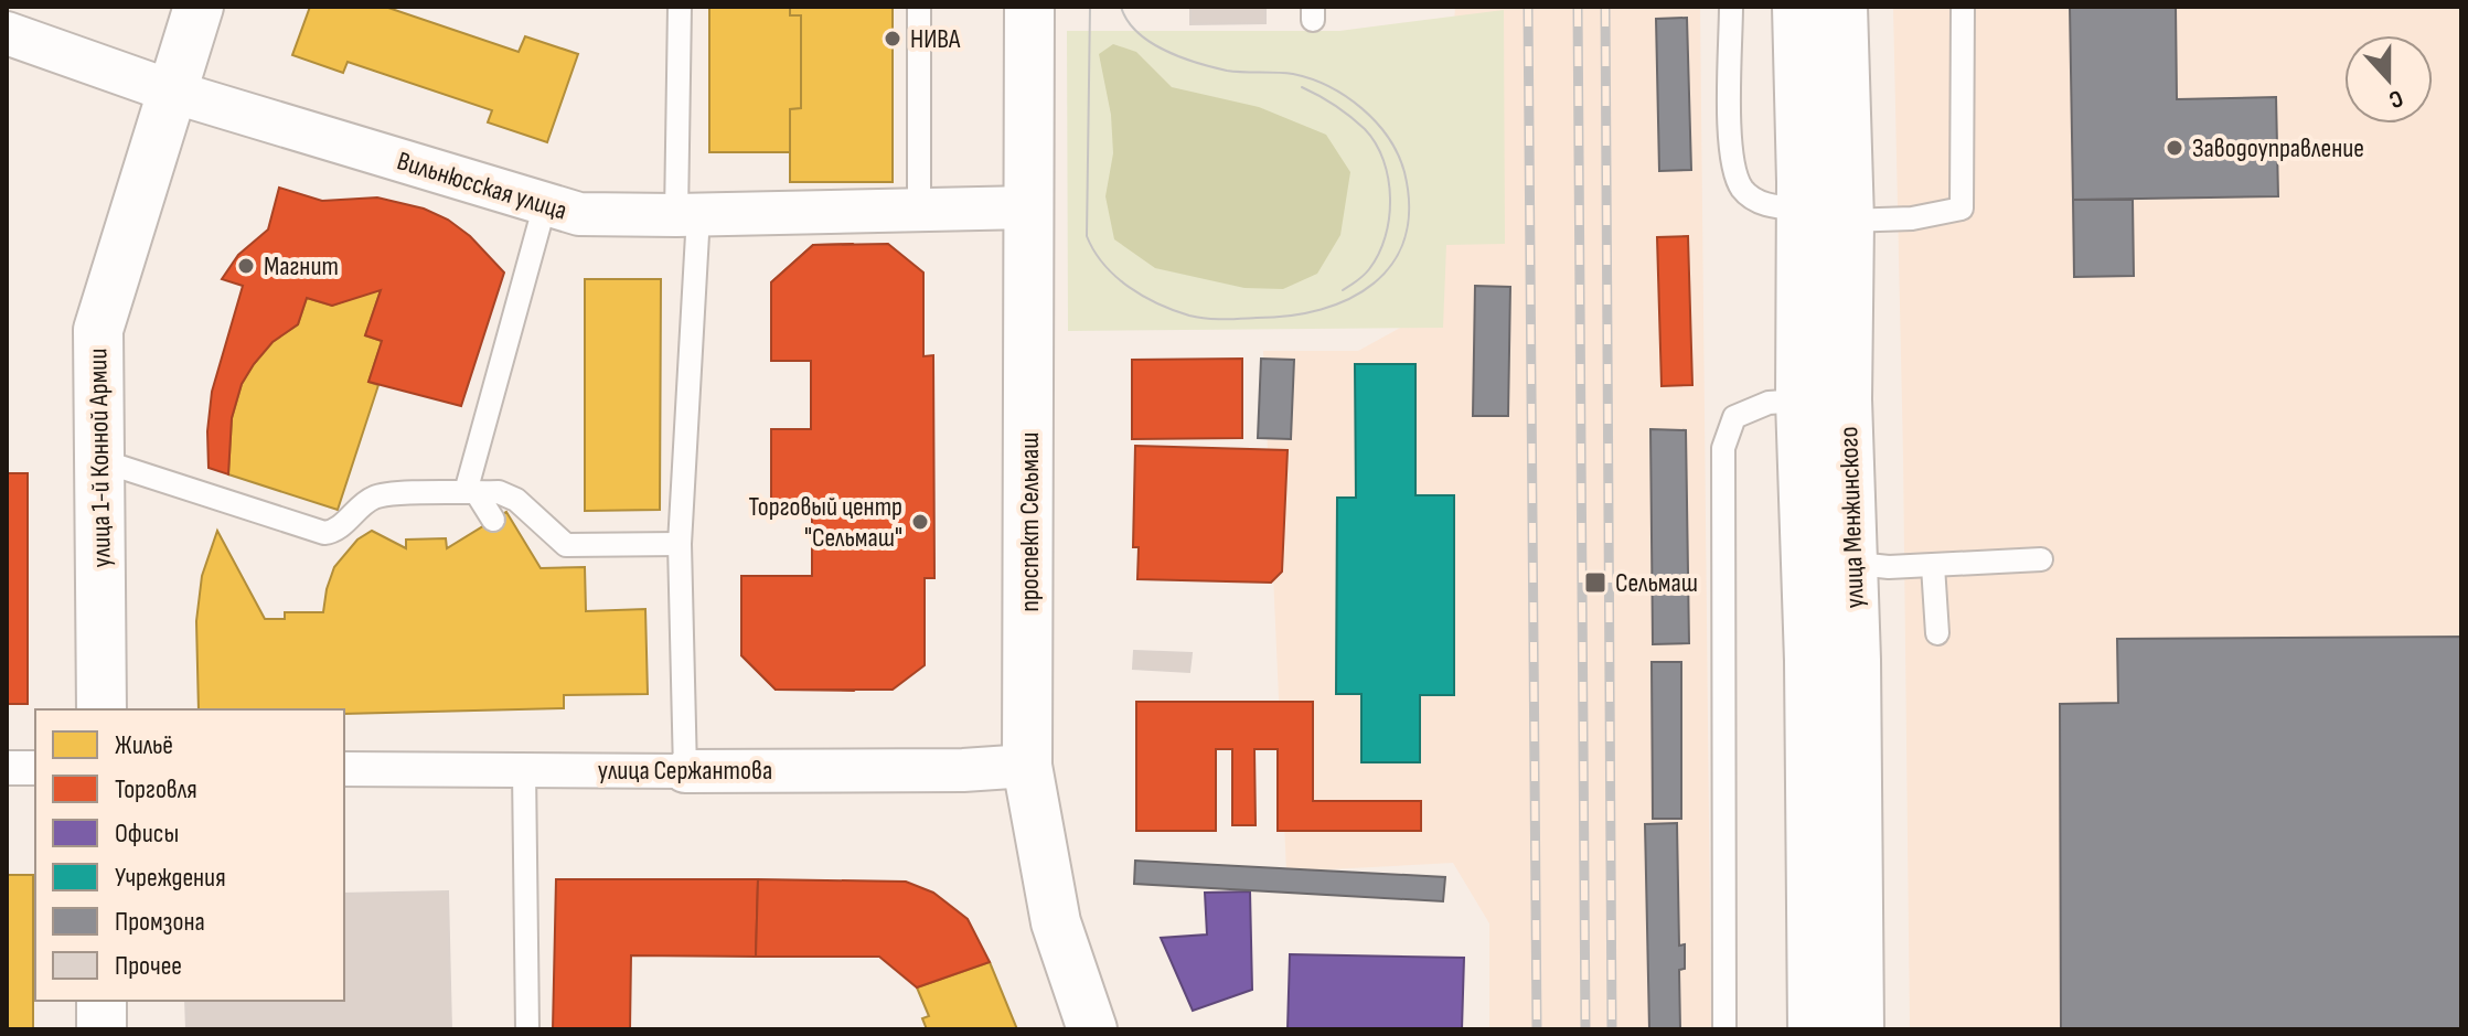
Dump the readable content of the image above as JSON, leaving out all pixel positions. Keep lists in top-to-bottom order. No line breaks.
{"streets":{"main road":["улица 1-й Конной Армии","улица Менжинского","проспект Сельмаш"],"street":["Вильнюсская улица","улица Сержантова"]},"crossings":[["Вильнюсская улица","улица 1-й Конной Армии"],["Вильнюсская улица","проспект Сельмаш"],["проспект Сельмаш","улица Сержантова"]],"places":{"other":["НИВА","Заводоуправление","Магнит","Торговый центр \"Сельмаш\""],"transit":["Сельмаш"]},"legend":["Жильё","Торговля","Офисы","Учреждения","Промзона","Прочее"],"north":"bottom"}
